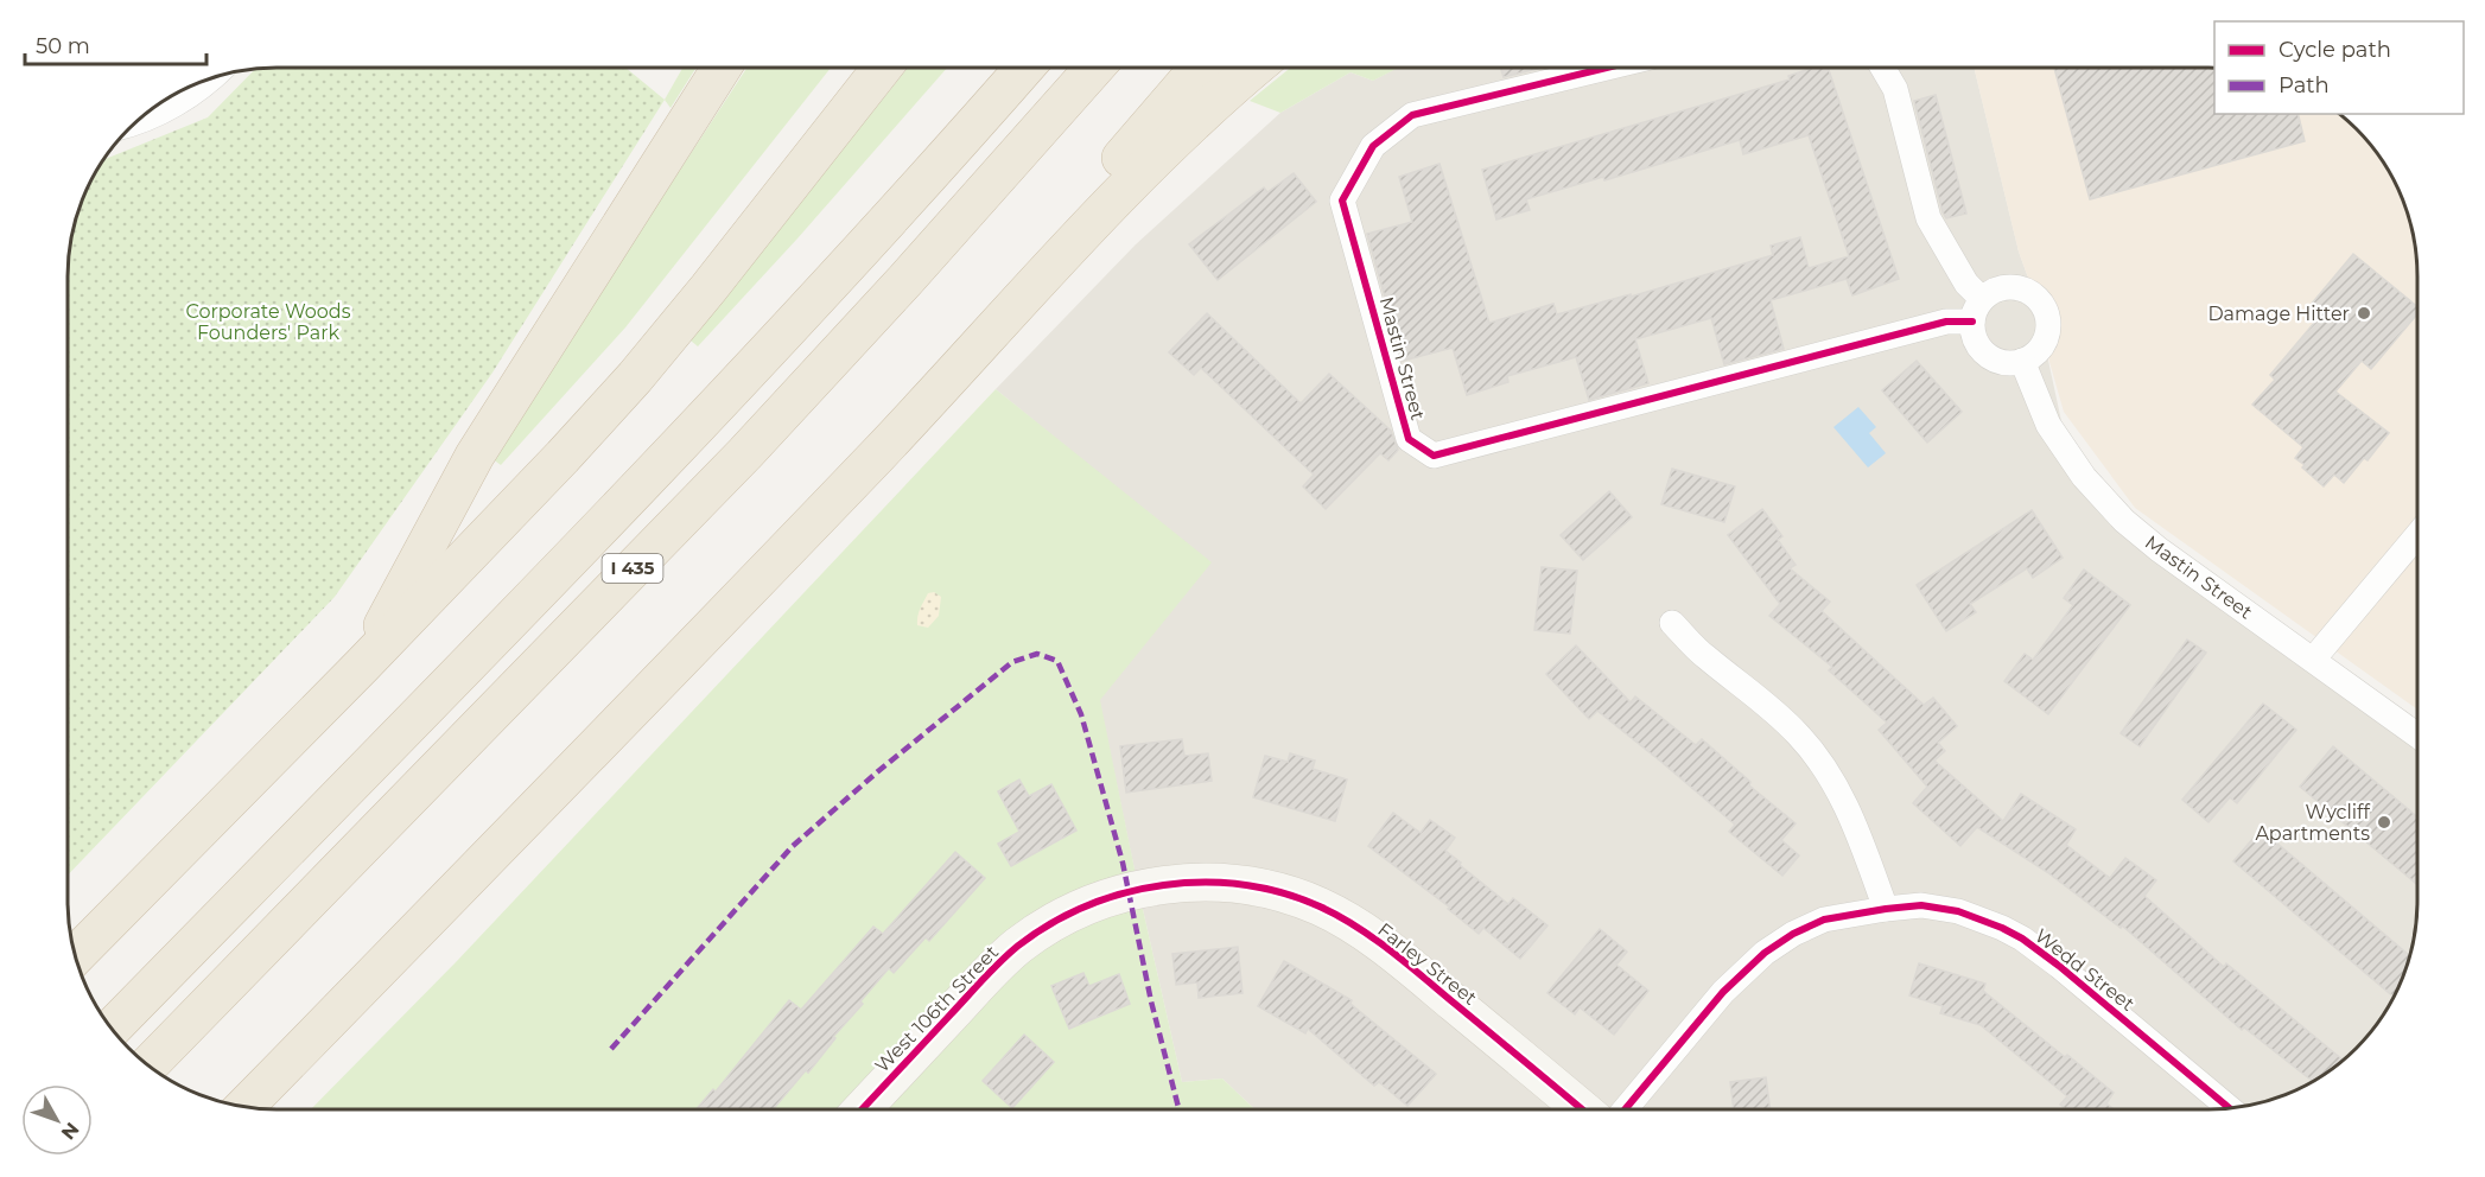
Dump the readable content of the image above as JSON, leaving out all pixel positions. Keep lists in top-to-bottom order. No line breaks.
{"streets":{"highway":["I 435"],"street":["Mastin Street","Farley Street","Wedd Street","West 106th Street"]},"crossings":[["Farley Street","West 106th Street"]],"parks":["Corporate Woods Founders' Park"],"places":["Damage Hitter","Wycliff Apartments"],"legend":["Cycle path","Path"],"scale_bar":"50 m","north":"bottom right"}
